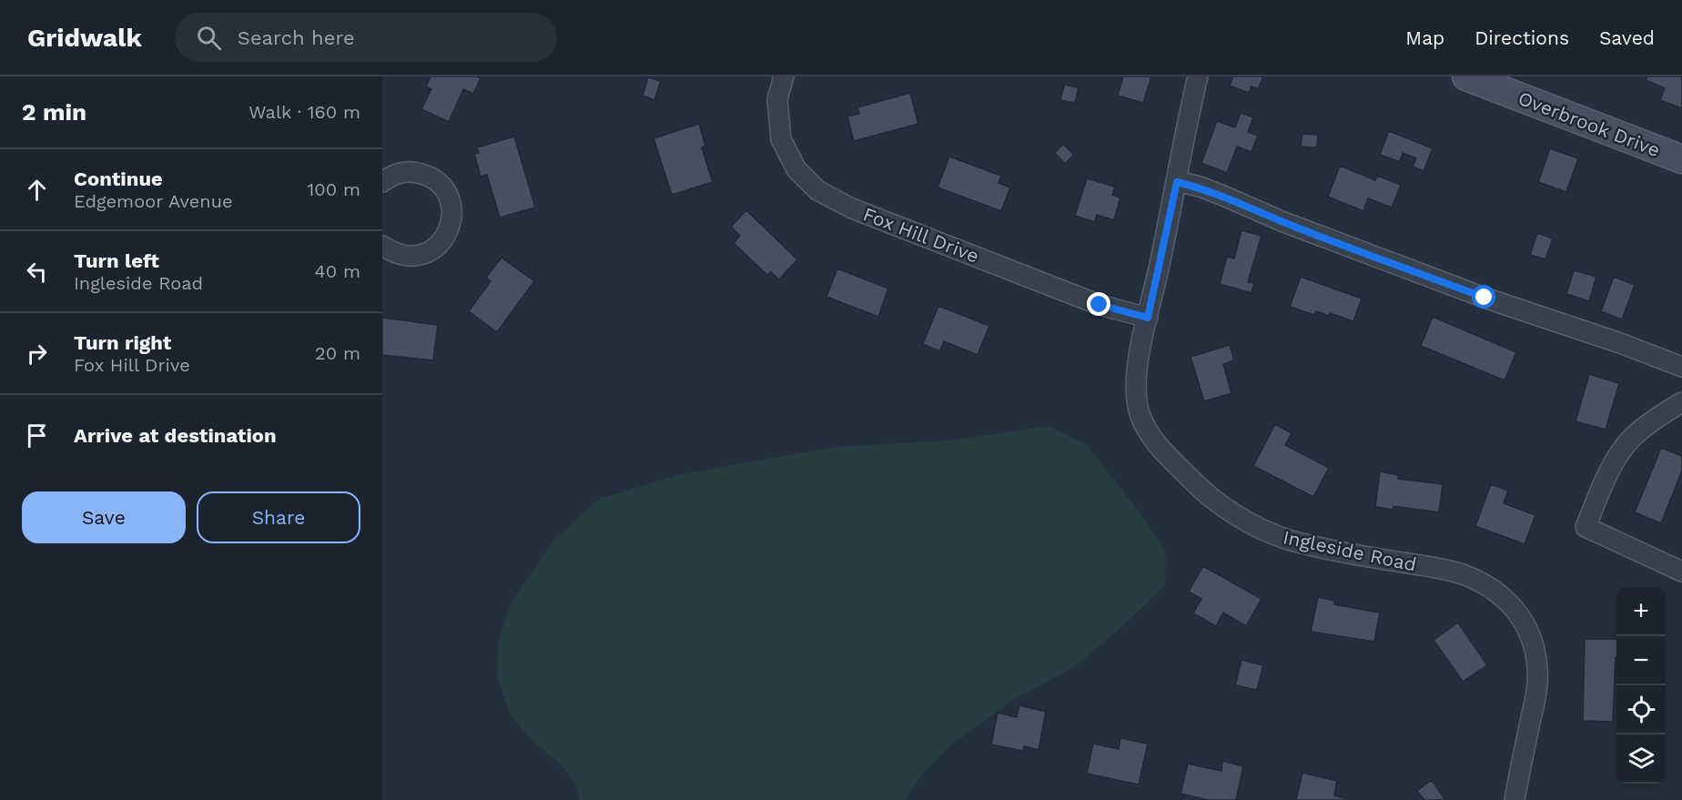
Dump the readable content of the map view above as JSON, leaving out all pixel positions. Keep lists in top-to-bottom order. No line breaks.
{"streets":{"street":["Overbrook Drive","Fox Hill Drive","Ingleside Road"]},"crossings":[["Fox Hill Drive","Ingleside Road"]],"page":{"header":"Gridwalk","search":"Search here","nav":["Map","Directions","Saved"],"heading":["2 min","Walk · 160 m"],"list":[["Continue","Edgemoor Avenue","100 m"],["Turn left","Ingleside Road","40 m"],["Turn right","Fox Hill Drive","20 m"],"Arrive at destination"],"buttons":["Save","Share"],"map_buttons":["+","−"]}}
